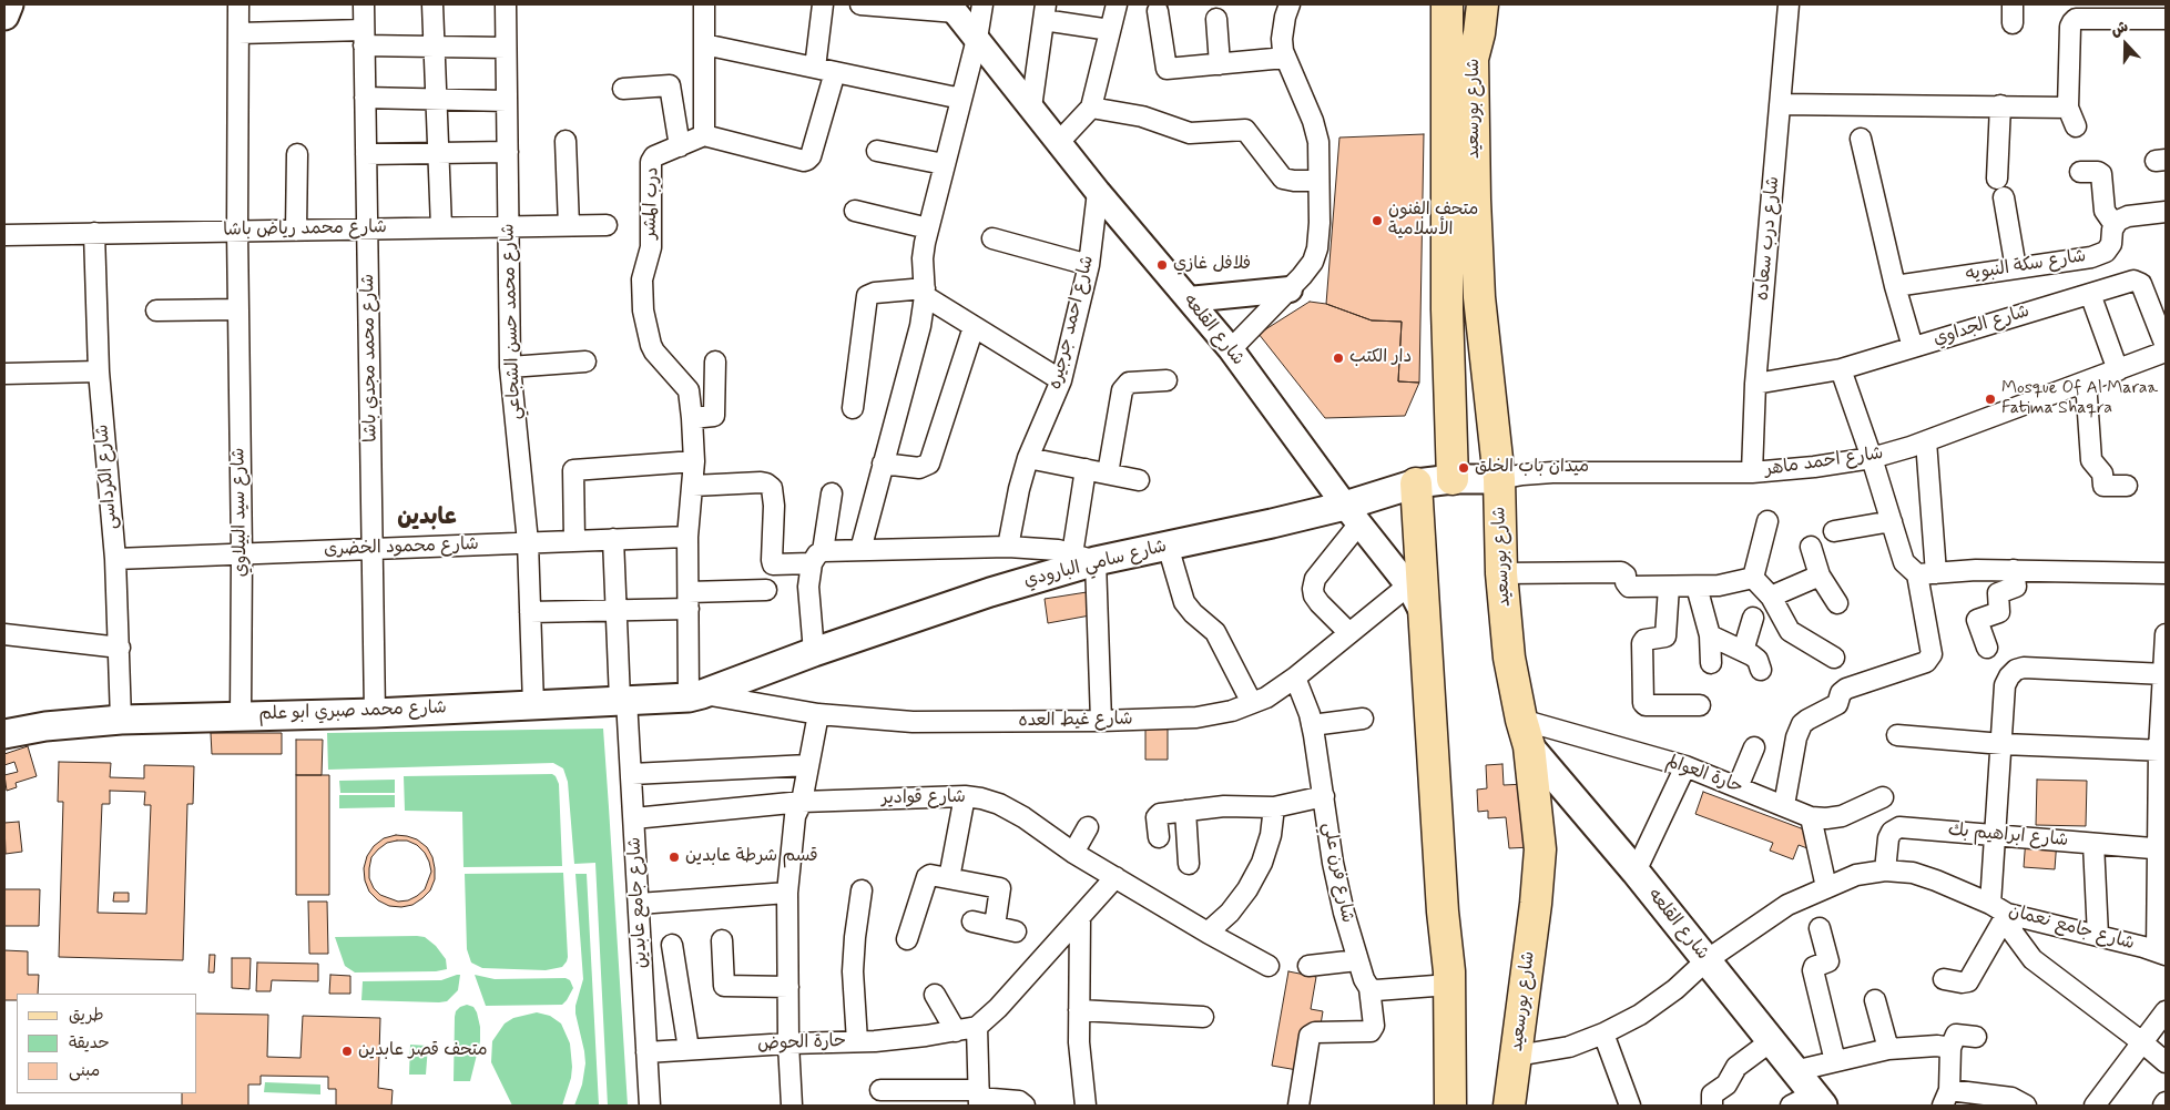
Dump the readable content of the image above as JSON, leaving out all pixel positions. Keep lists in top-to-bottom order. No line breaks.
{"streets":{"main road":["شارع بورسعيد","شارع القلعه","شارع سامي البارودي","شارع محمد صبري ابو علم"],"street":["درب المشر","شارع محمد رياض باشا","شارع درب سعاده","شارع سكة النبويه","شارع محمد حسن الشجاعي","شارع احمد جرجيره","شارع الجداوي","شارع محمد مجدي باشا","شارع احمد ماهر","شارع الكرداسى","شارع سيد البيلاوي","شارع محمود الخضرى","شارع غيط العده","حارة العوالم","شارع قوادير","شارع ابراهيم بك","شارع فرن علي","شارع جامع عابدين","شارع جامع نعمان","حارة الحوض"]},"crossings":[["شارع بورسعيد","شارع القلعه"],["شارع بورسعيد","شارع احمد ماهر"],["شارع بورسعيد","شارع سامي البارودي"],["شارع بورسعيد","حارة العوالم"],["شارع بورسعيد","شارع جامع نعمان"],["درب المشر","شارع محمود الخضرى"],["درب المشر","شارع سامي البارودي"],["درب المشر","شارع محمد صبري ابو علم"],["درب المشر","شارع غيط العده"],["شارع محمد رياض باشا","شارع محمد حسن الشجاعي"],["شارع محمد رياض باشا","شارع محمد مجدي باشا"],["شارع محمد رياض باشا","شارع الكرداسى"],["شارع محمد رياض باشا","شارع سيد البيلاوي"],["شارع درب سعاده","شارع الجداوي"],["شارع درب سعاده","شارع احمد ماهر"],["شارع محمد حسن الشجاعي","شارع محمود الخضرى"],["شارع محمد حسن الشجاعي","شارع محمد صبري ابو علم"],["شارع احمد جرجيره","شارع القلعه"],["شارع القلعه","شارع سامي البارودي"],["شارع القلعه","شارع غيط العده"],["شارع القلعه","حارة العوالم"],["شارع القلعه","شارع جامع نعمان"],["شارع محمد مجدي باشا","شارع محمود الخضرى"],["شارع محمد مجدي باشا","شارع محمد صبري ابو علم"],["شارع احمد ماهر","شارع سامي البارودي"],["شارع الكرداسى","شارع محمود الخضرى"],["شارع الكرداسى","شارع محمد صبري ابو علم"],["شارع سيد البيلاوي","شارع محمود الخضرى"],["شارع سيد البيلاوي","شارع محمد صبري ابو علم"],["شارع محمود الخضرى","شارع جامع عابدين"],["شارع سامي البارودي","شارع محمد صبري ابو علم"],["شارع سامي البارودي","شارع غيط العده"],["شارع محمد صبري ابو علم","شارع غيط العده"],["شارع محمد صبري ابو علم","شارع جامع عابدين"],["شارع غيط العده","شارع فرن علي"],["شارع قوادير","شارع جامع عابدين"],["شارع ابراهيم بك","شارع جامع نعمان"],["شارع جامع عابدين","حارة الحوض"]],"districts":["عابدين"],"places":["متحف الفنون الأسلامية","فلافل غازي","دار الكتب","Mosque Of Al Maraa Fatima Shaqra","ميدان باب الخلق","قسم شرطة عابدين","متحف قصر عابدين"],"legend":["طريق","حديقة","مبنى"],"north":"top"}
